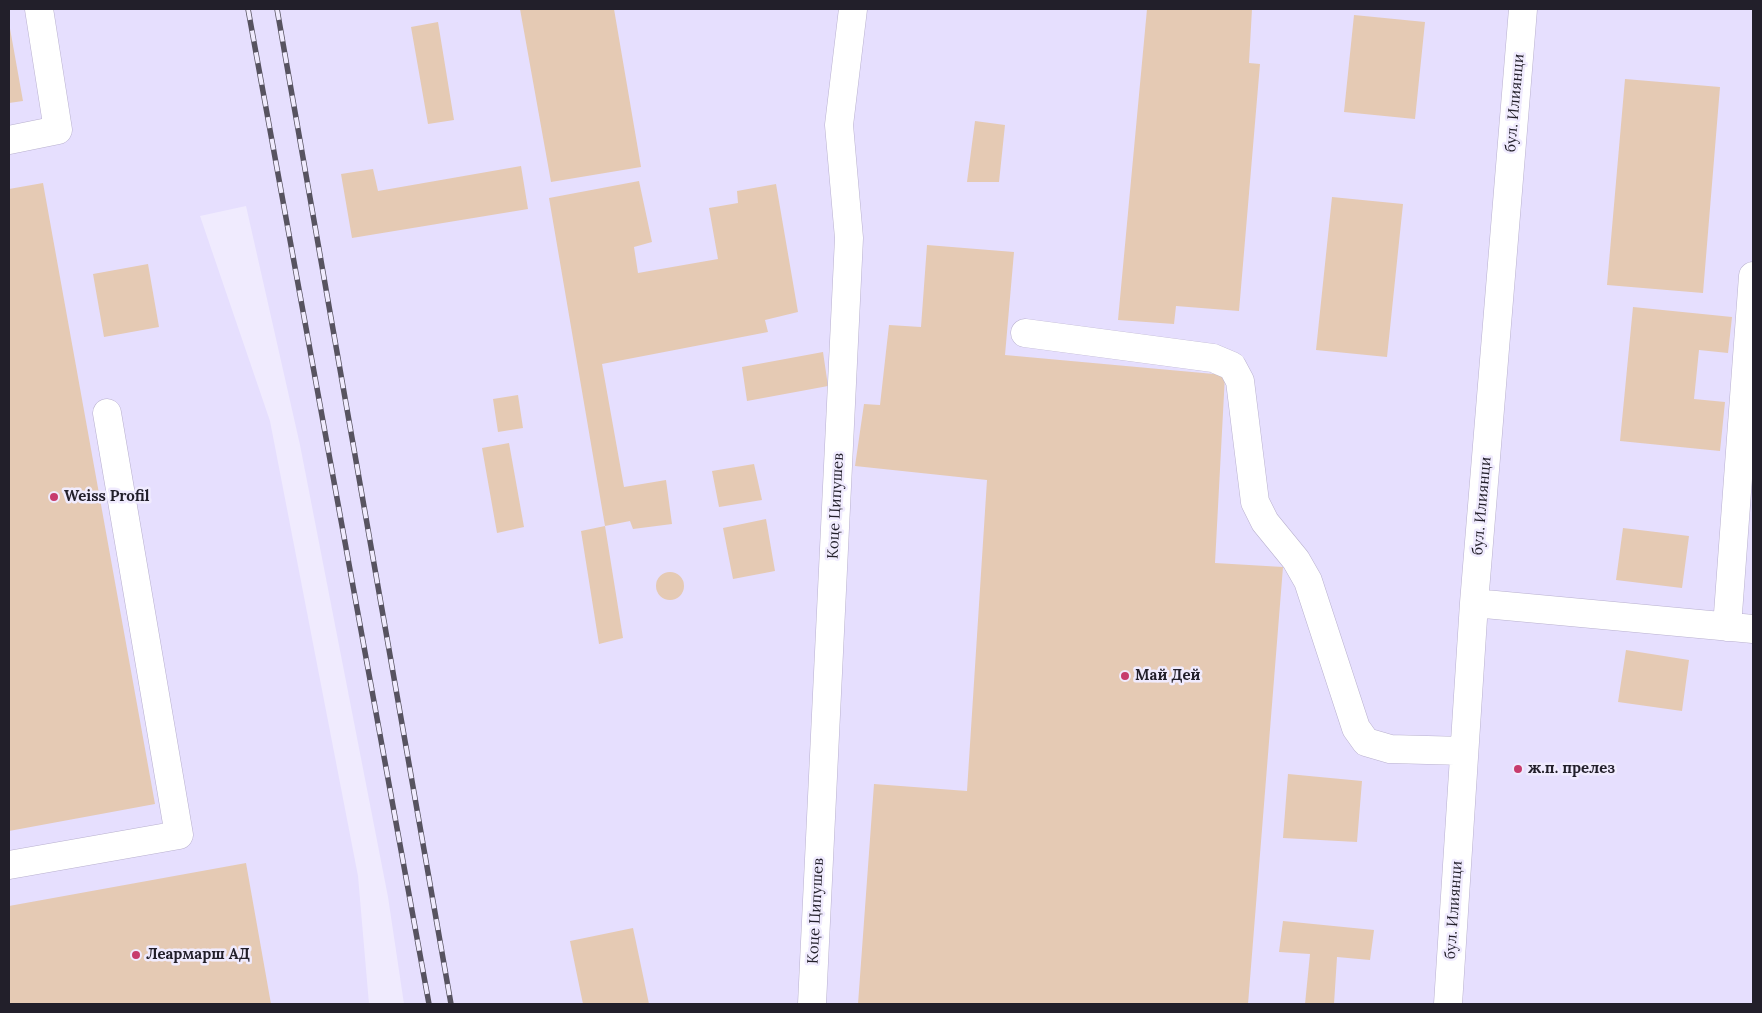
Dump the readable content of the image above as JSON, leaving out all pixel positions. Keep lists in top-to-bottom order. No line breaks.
{"streets":{"street":["бул. Илиянци","Коце Ципушев"]},"places":["Weiss Profil","Май Дей","ж.п. прелез","Леармарш АД"]}
